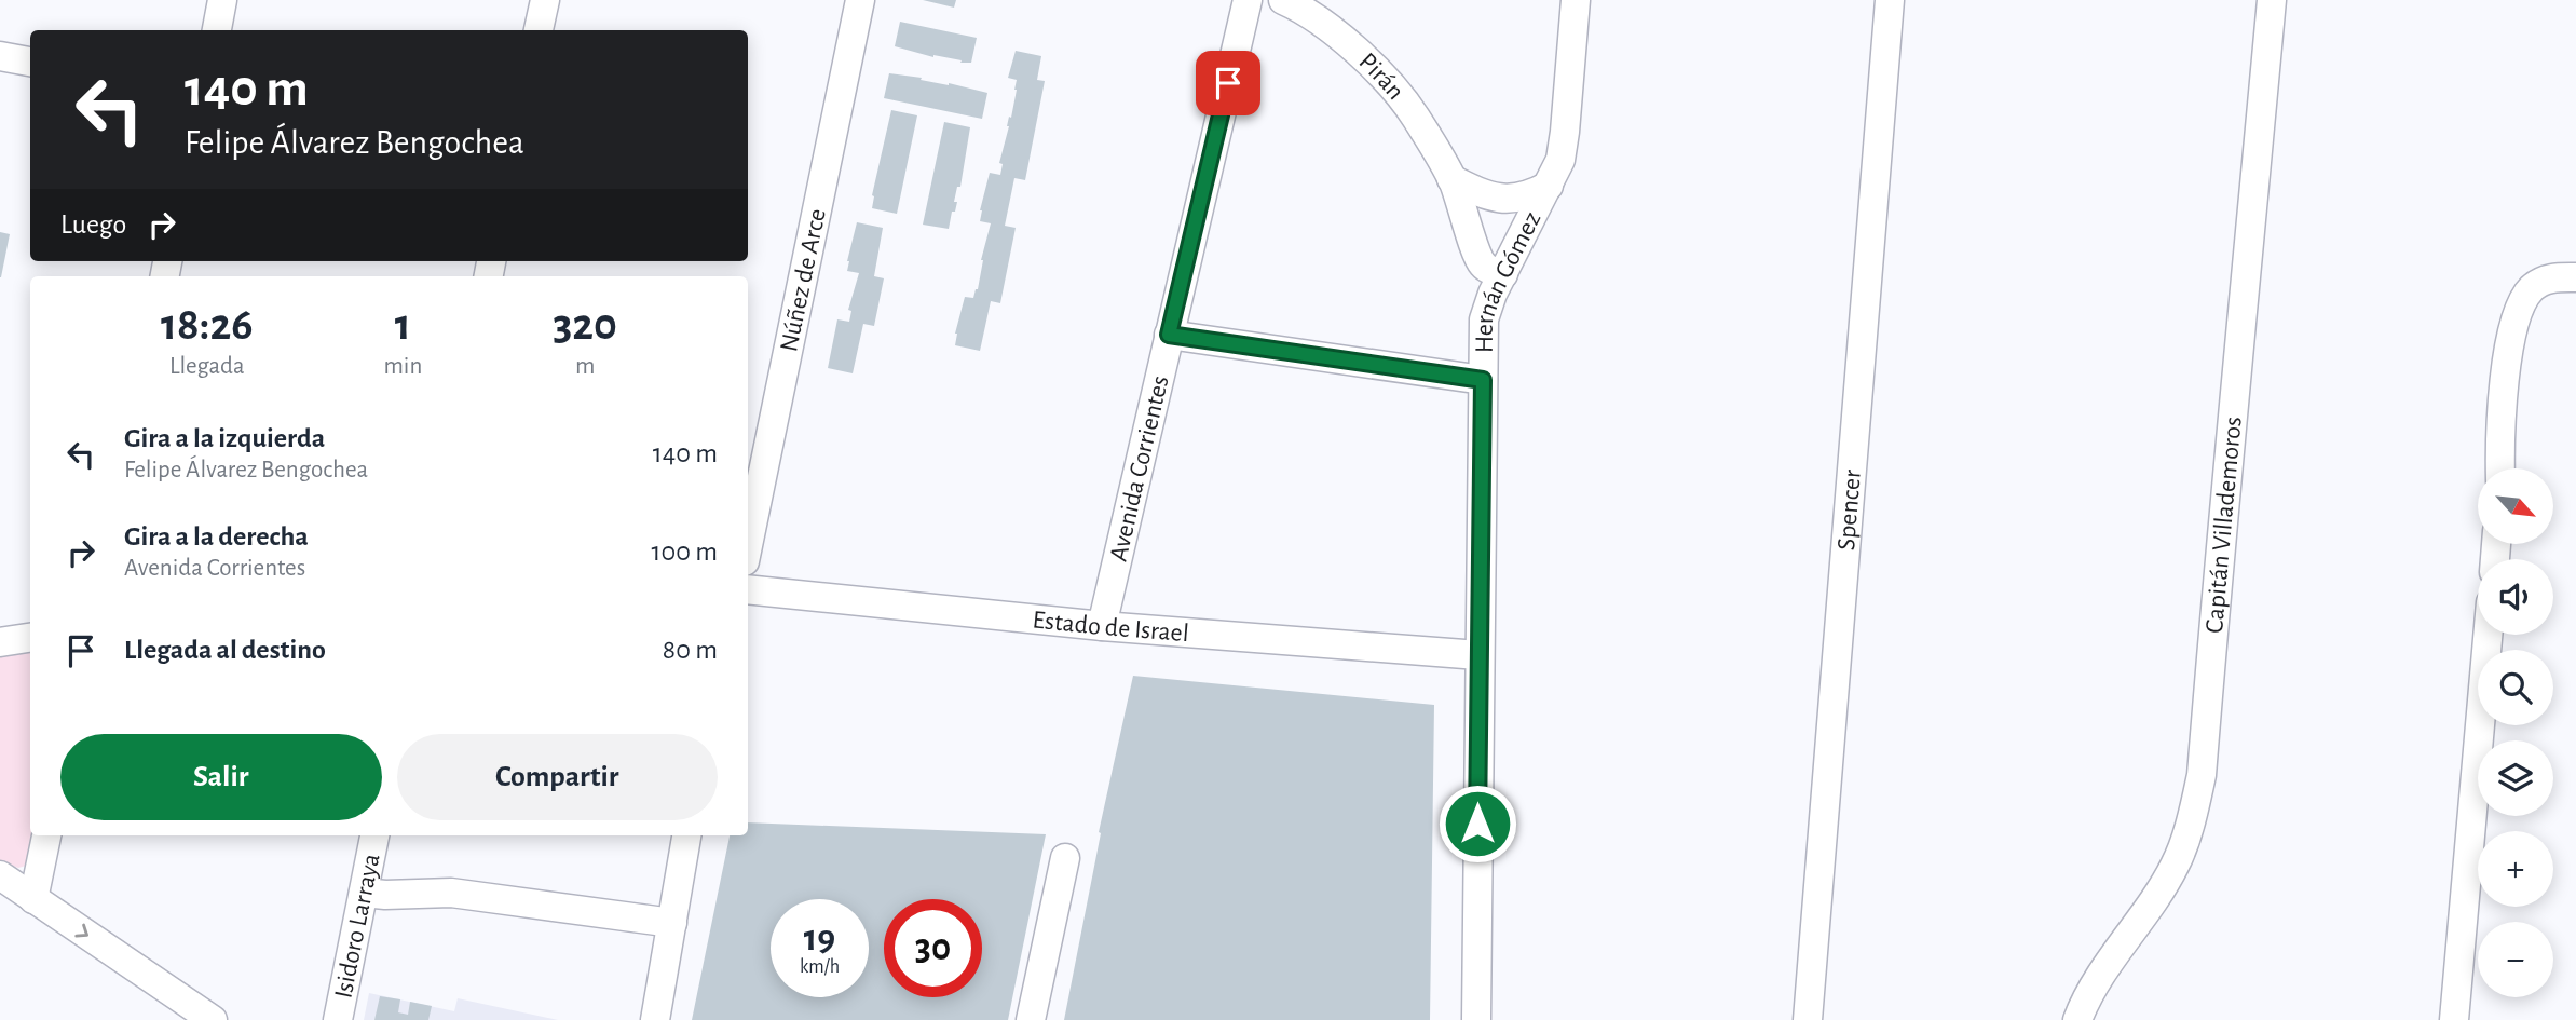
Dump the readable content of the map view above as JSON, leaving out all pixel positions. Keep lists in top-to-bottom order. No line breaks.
{"streets":{"street":["Pirán","Núñez de Arce","Hernán Gómez","Avenida Corrientes","Spencer","Capitán Villademoros","Estado de Israel","Isidoro Larraya"]},"crossings":[["Pirán","Hernán Gómez"],["Hernán Gómez","Estado de Israel"],["Avenida Corrientes","Estado de Israel"]],"north":"bottom right","page":{"turn":["140 m","Felipe Álvarez Bengochea"],"then":"Luego","eta":["18:26","Llegada","1","min","320","m"],"list":[{"name":"Gira a la izquierda","note":"Felipe Álvarez Bengochea","value":"140 m"},{"name":"Gira a la derecha","note":"Avenida Corrientes","value":"100 m"},{"name":"Llegada al destino","value":"80 m"}],"map_buttons":["+","−"],"buttons":["Salir","Compartir"],"speed":"19 km/h","limit":"30"}}
